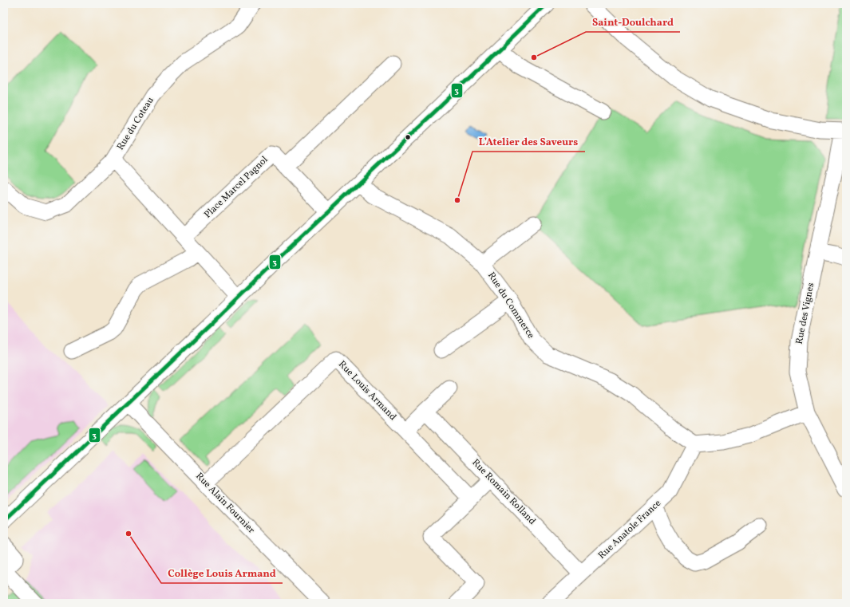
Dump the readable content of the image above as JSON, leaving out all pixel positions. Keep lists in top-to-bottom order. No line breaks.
{"streets":{"street":["Rue du Coteau","Place Marcel Pagnol","Rue du Commerce","Rue des Vignes","Rue Louis Armand","Rue Romain Rolland","Rue Alain Fournier","Rue Anatole France"]},"crossings":[["Rue du Coteau","Place Marcel Pagnol"],["Rue du Commerce","Rue Anatole France"],["Rue Louis Armand","Rue Alain Fournier"],["Rue Romain Rolland","Rue Anatole France"]],"places":["Saint-Doulchard","L’Atelier des Saveurs","Collège Louis Armand"],"lines":["transit line 3"]}
